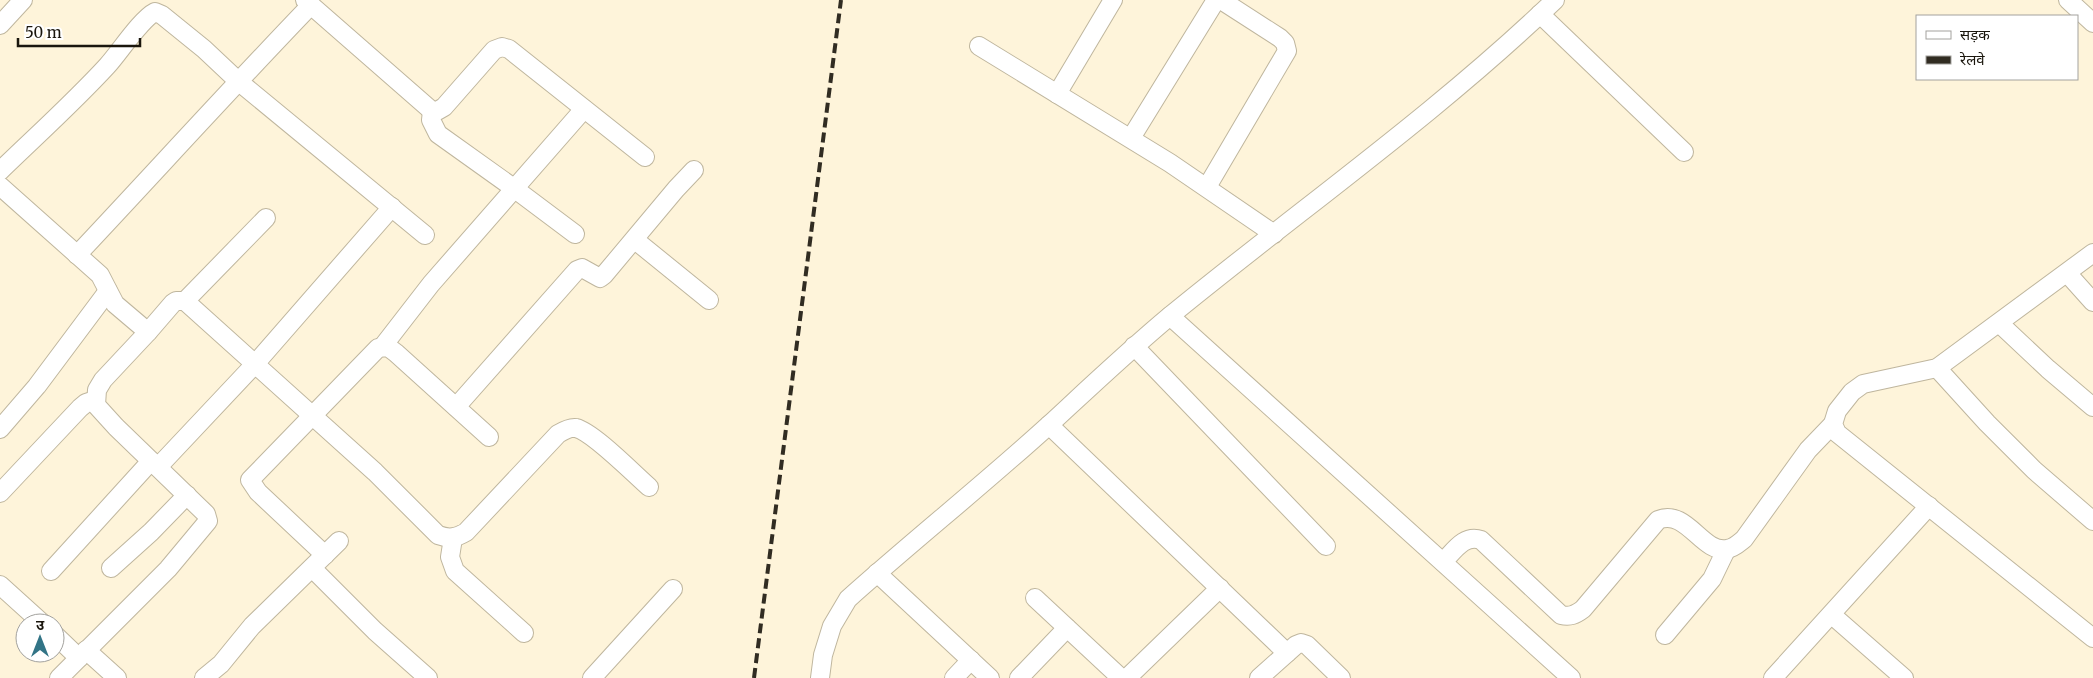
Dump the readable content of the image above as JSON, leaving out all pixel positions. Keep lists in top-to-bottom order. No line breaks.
{"legend":["सड़क","रेलवे"],"scale_bar":"50 m","north":"top"}
